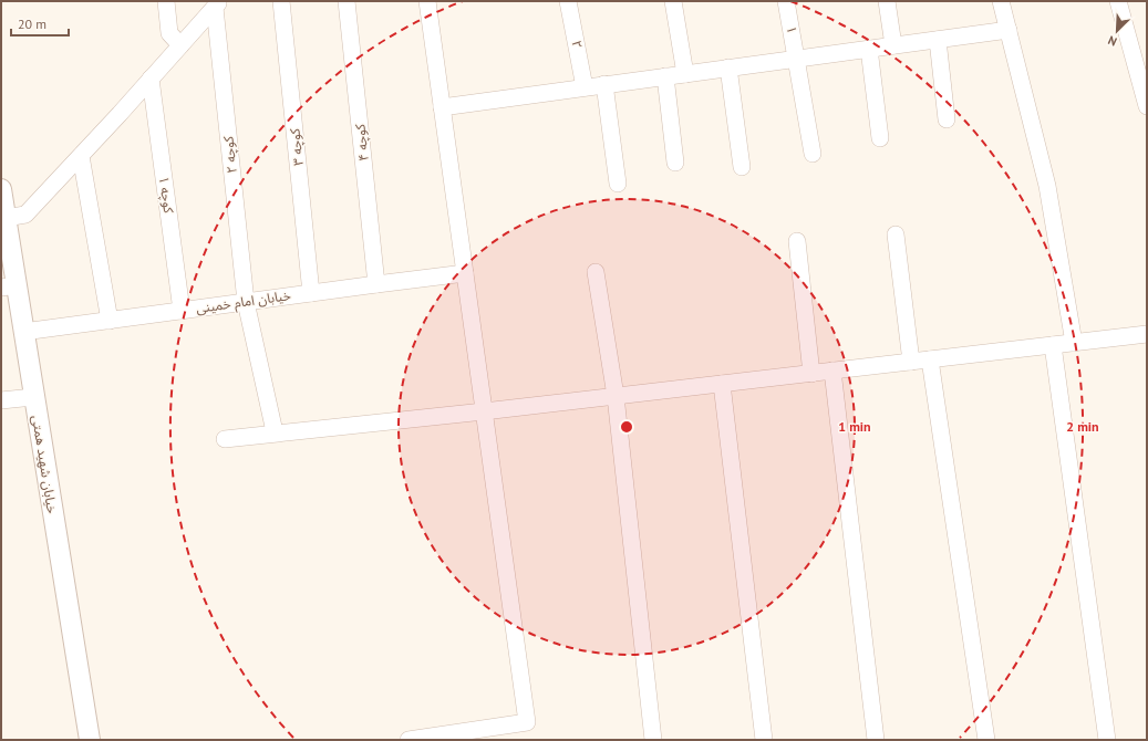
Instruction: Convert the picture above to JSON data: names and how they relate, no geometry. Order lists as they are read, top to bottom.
{
  "streets": {
    "street": [
      "۱",
      "۲",
      "کوچه ۴",
      "کوچه ۳",
      "کوچه ۲",
      "کوچه ۱",
      "خیابان امام خمینی",
      "خیابان شهید همتی"
    ]
  },
  "crossings": [
    ["کوچه ۴", "خیابان امام خمینی"],
    ["کوچه ۳", "خیابان امام خمینی"],
    ["کوچه ۲", "خیابان امام خمینی"],
    ["کوچه ۱", "خیابان امام خمینی"],
    ["خیابان امام خمینی", "خیابان شهید همتی"]
  ],
  "scale_bar": "20 m",
  "north": "bottom left",
  "rings": ["1 min", "2 min"]
}
